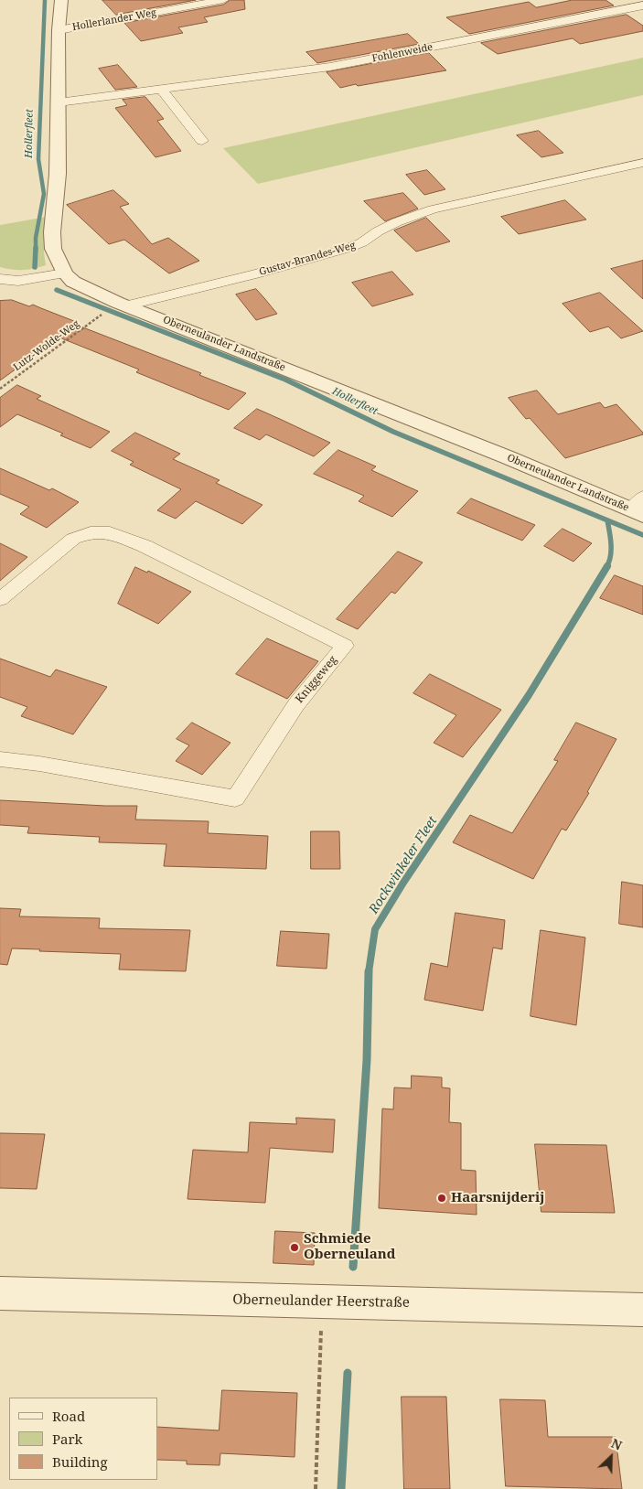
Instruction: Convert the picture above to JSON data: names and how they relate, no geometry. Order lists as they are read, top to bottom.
{
  "streets": {
    "street": [
      "Hollerlander Weg",
      "Fohlenweide",
      "Gustav-Brandes-Weg",
      "Oberneulander Landstraße",
      "Kniggeweg",
      "Oberneulander Heerstraße"
    ],
    "path": ["Lutz-Wolde-Weg"]
  },
  "crossings": [
    ["Hollerlander Weg", "Oberneulander Landstraße"],
    ["Fohlenweide", "Oberneulander Landstraße"],
    ["Gustav-Brandes-Weg", "Oberneulander Landstraße"]
  ],
  "water": ["Hollerfleet", "Rockwinkeler Fleet"],
  "places": ["Haarsnijderij", "Schmiede Oberneuland"],
  "legend": ["Road", "Park", "Building"],
  "north": "top right"
}
